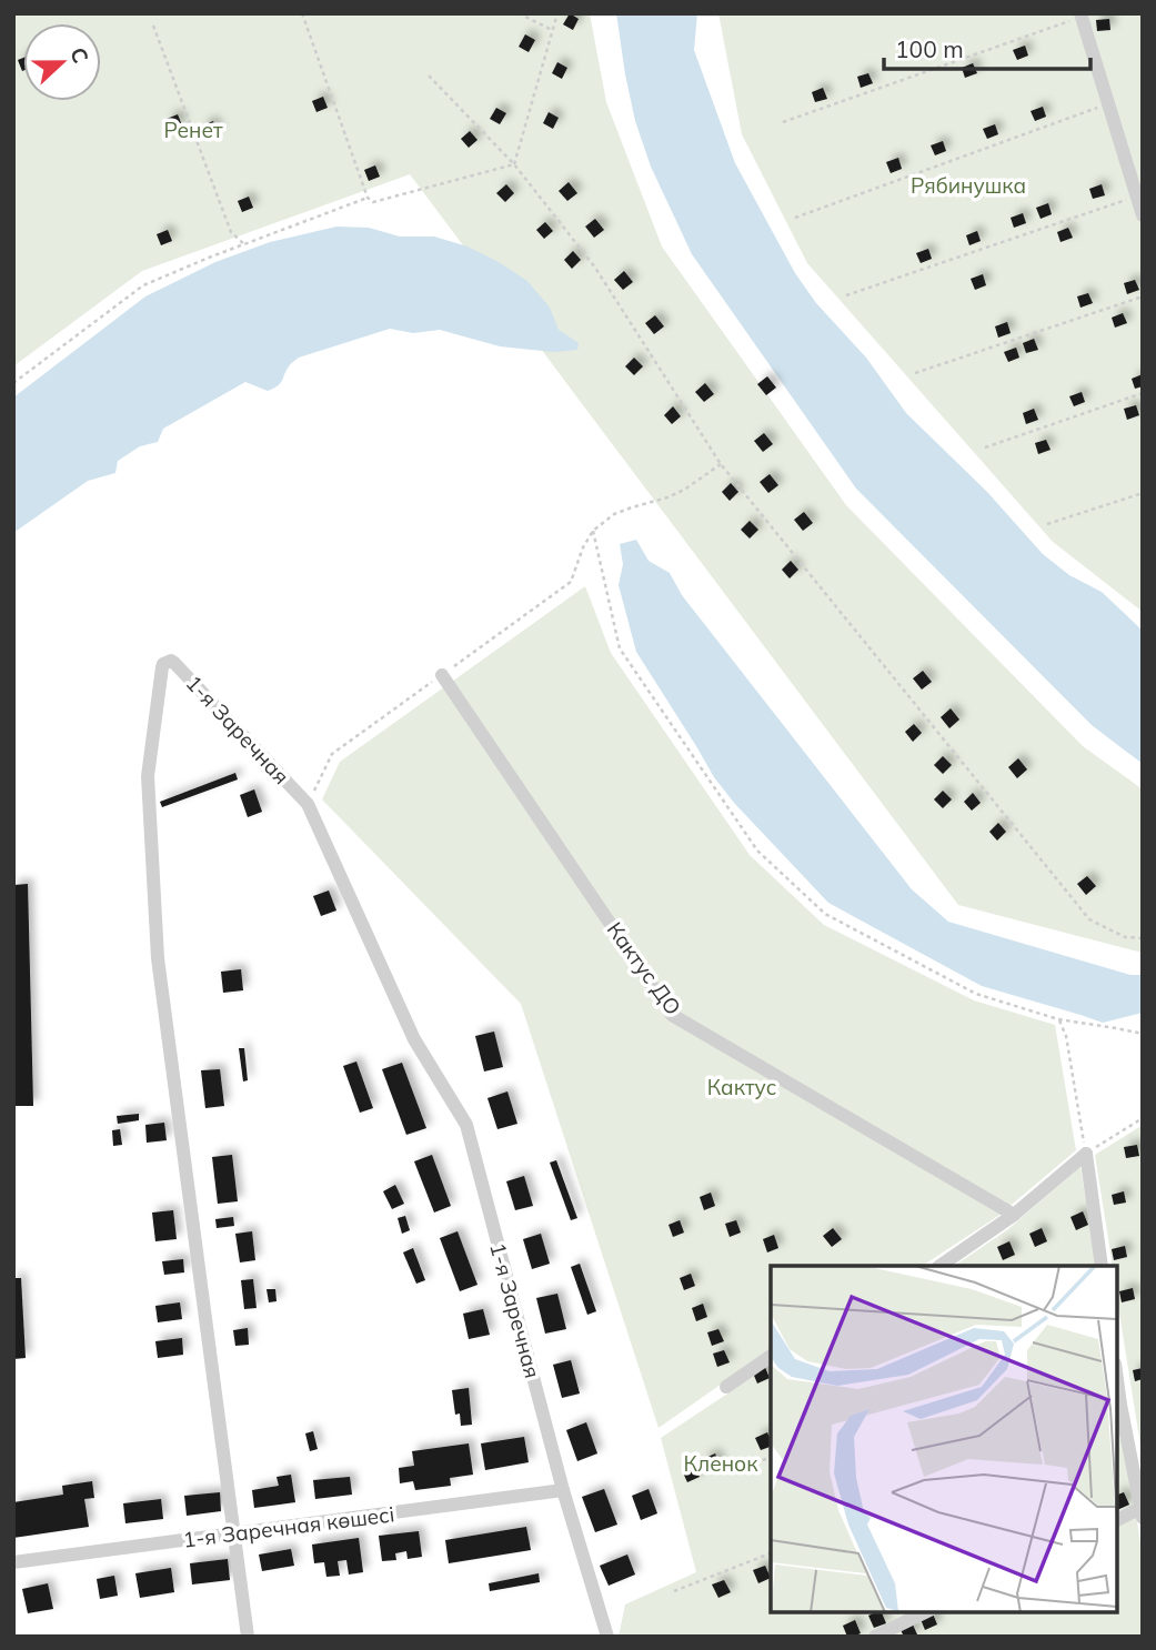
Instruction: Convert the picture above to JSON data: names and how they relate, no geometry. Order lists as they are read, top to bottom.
{
  "streets": {
    "street": ["1-я Заречная", "Кактус ДО", "1-я Заречная көшесі"]
  },
  "crossings": [
    ["1-я Заречная", "1-я Заречная көшесі"]
  ],
  "parks": [
    "Ренет",
    "Рябинушка",
    "Кактус",
    "Кленок"
  ],
  "scale_bar": "100 m",
  "north": "right"
}
